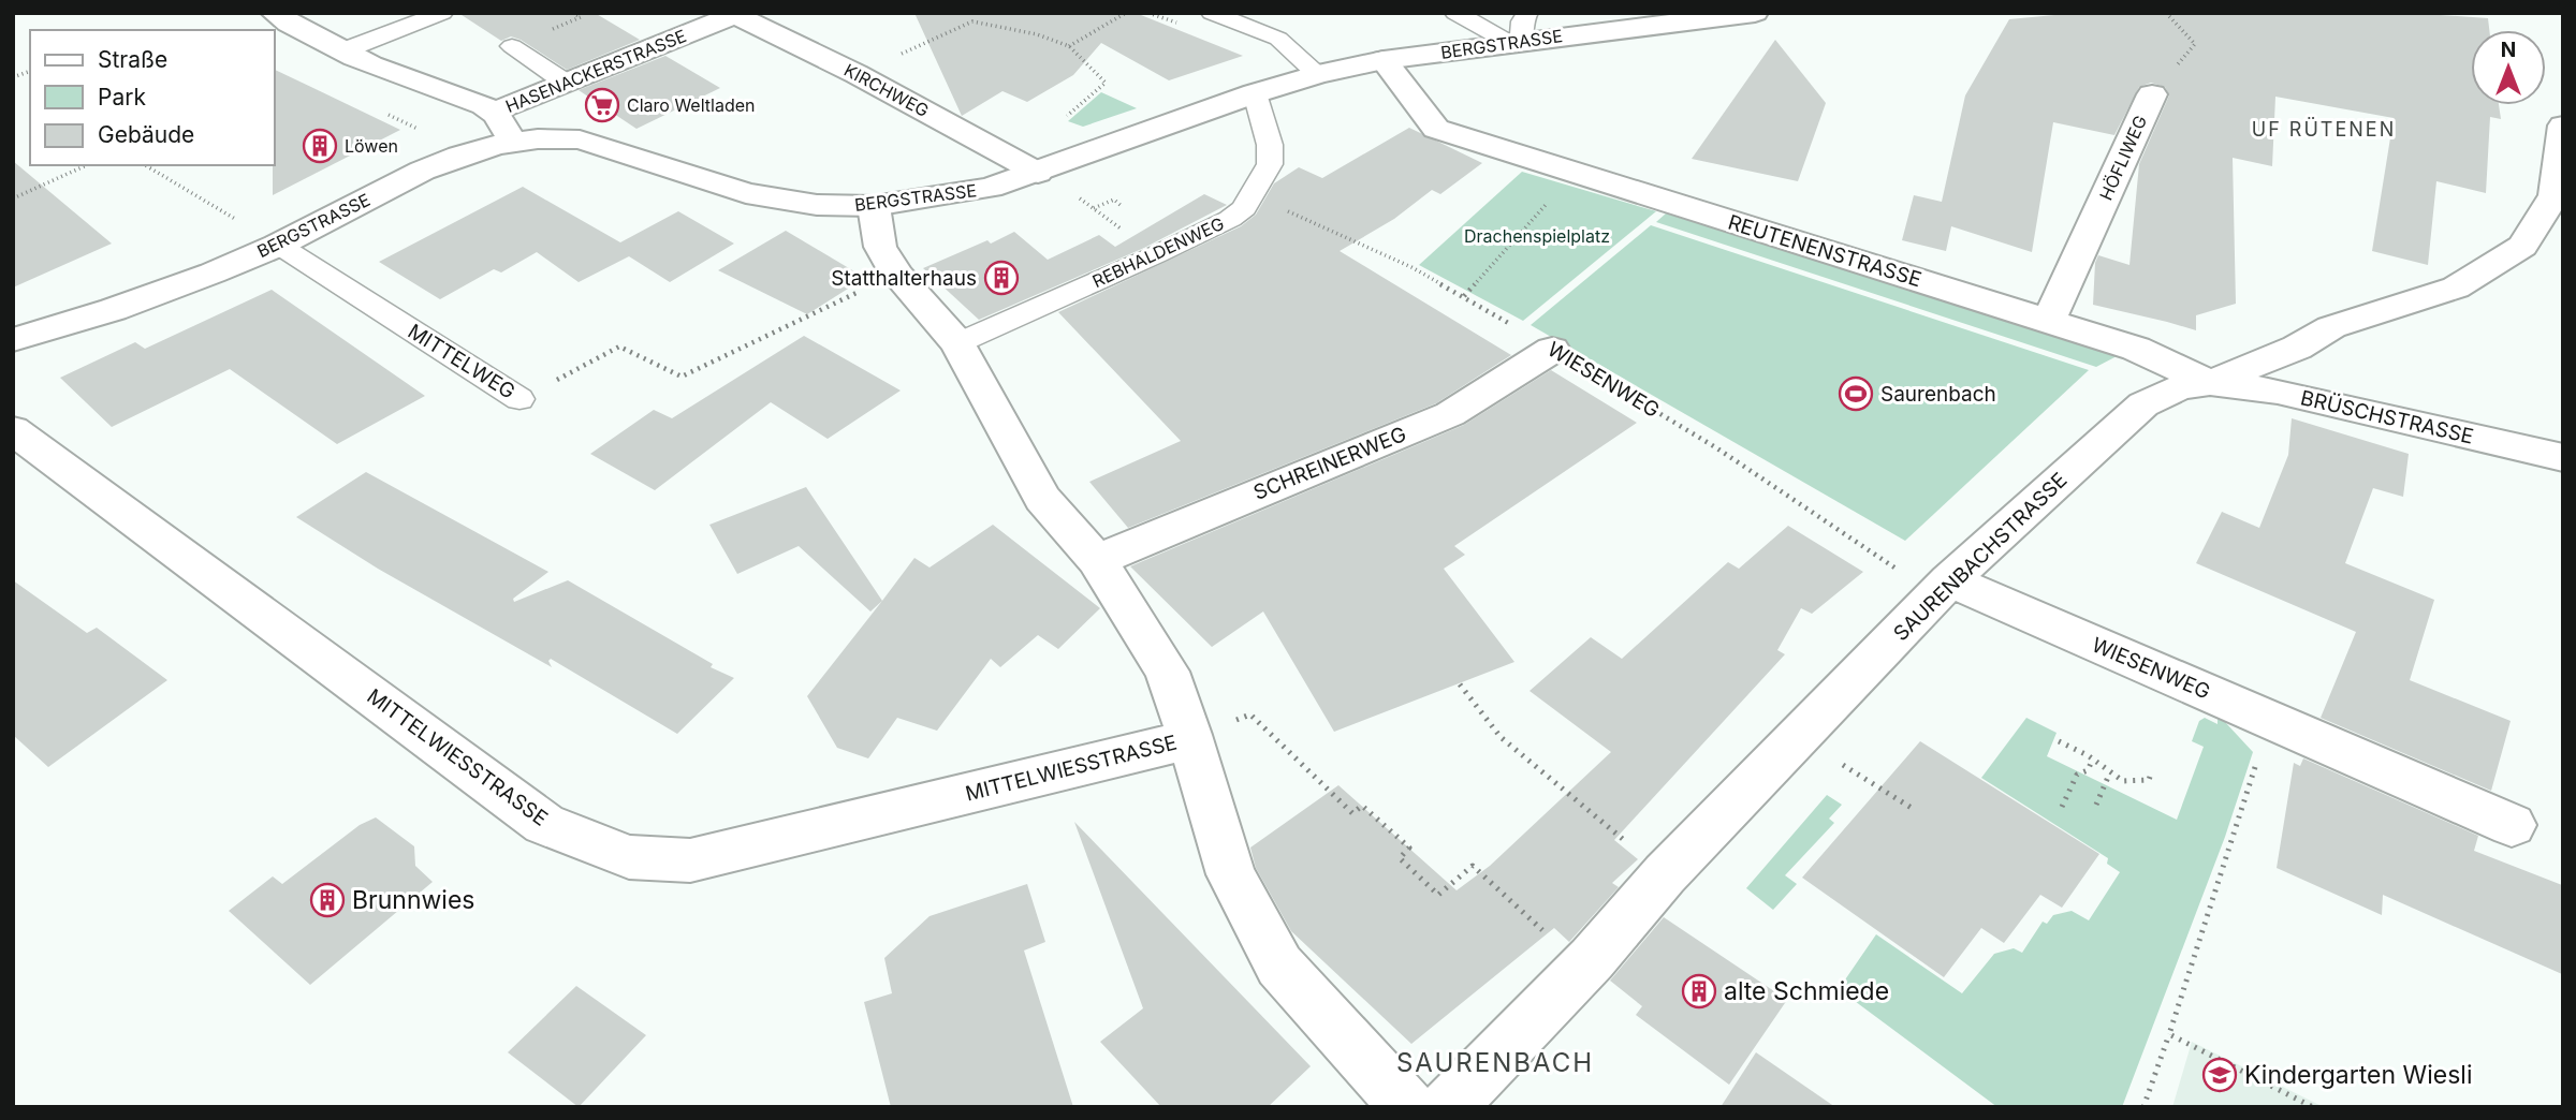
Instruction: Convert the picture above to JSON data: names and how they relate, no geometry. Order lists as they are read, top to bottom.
{
  "streets": {
    "street": [
      "BERGSTRASSE",
      "HASENACKERSTRASSE",
      "KIRCHWEG",
      "HÖFLIWEG",
      "REUTENENSTRASSE",
      "WIESENWEG",
      "BRÜSCHSTRASSE",
      "SCHREINERWEG",
      "SAURENBACHSTRASSE",
      "MITTELWIESSTRASSE"
    ],
    "lane": ["REBHALDENWEG", "MITTELWEG"]
  },
  "crossings": [
    ["BERGSTRASSE", "KIRCHWEG"],
    ["BERGSTRASSE", "REUTENENSTRASSE"],
    ["BERGSTRASSE", "REBHALDENWEG"],
    ["BERGSTRASSE", "MITTELWEG"],
    ["HASENACKERSTRASSE", "KIRCHWEG"],
    ["HÖFLIWEG", "REUTENENSTRASSE"],
    ["REUTENENSTRASSE", "BRÜSCHSTRASSE"],
    ["REUTENENSTRASSE", "SAURENBACHSTRASSE"],
    ["REBHALDENWEG", "WIESENWEG"],
    ["WIESENWEG", "SCHREINERWEG"],
    ["WIESENWEG", "SAURENBACHSTRASSE"],
    ["BRÜSCHSTRASSE", "SAURENBACHSTRASSE"]
  ],
  "districts": ["UF RÜTENEN", "SAURENBACH"],
  "parks": ["Drachenspielplatz"],
  "places": {
    "supermarket": ["Claro Weltladen"],
    "building": [
      "Löwen",
      "Statthalterhaus",
      "Brunnwies",
      "alte Schmiede"
    ],
    "sports": ["Saurenbach"],
    "school or university": ["Kindergarten Wiesli"]
  },
  "legend": ["Straße", "Park", "Gebäude"],
  "north": "top"
}
